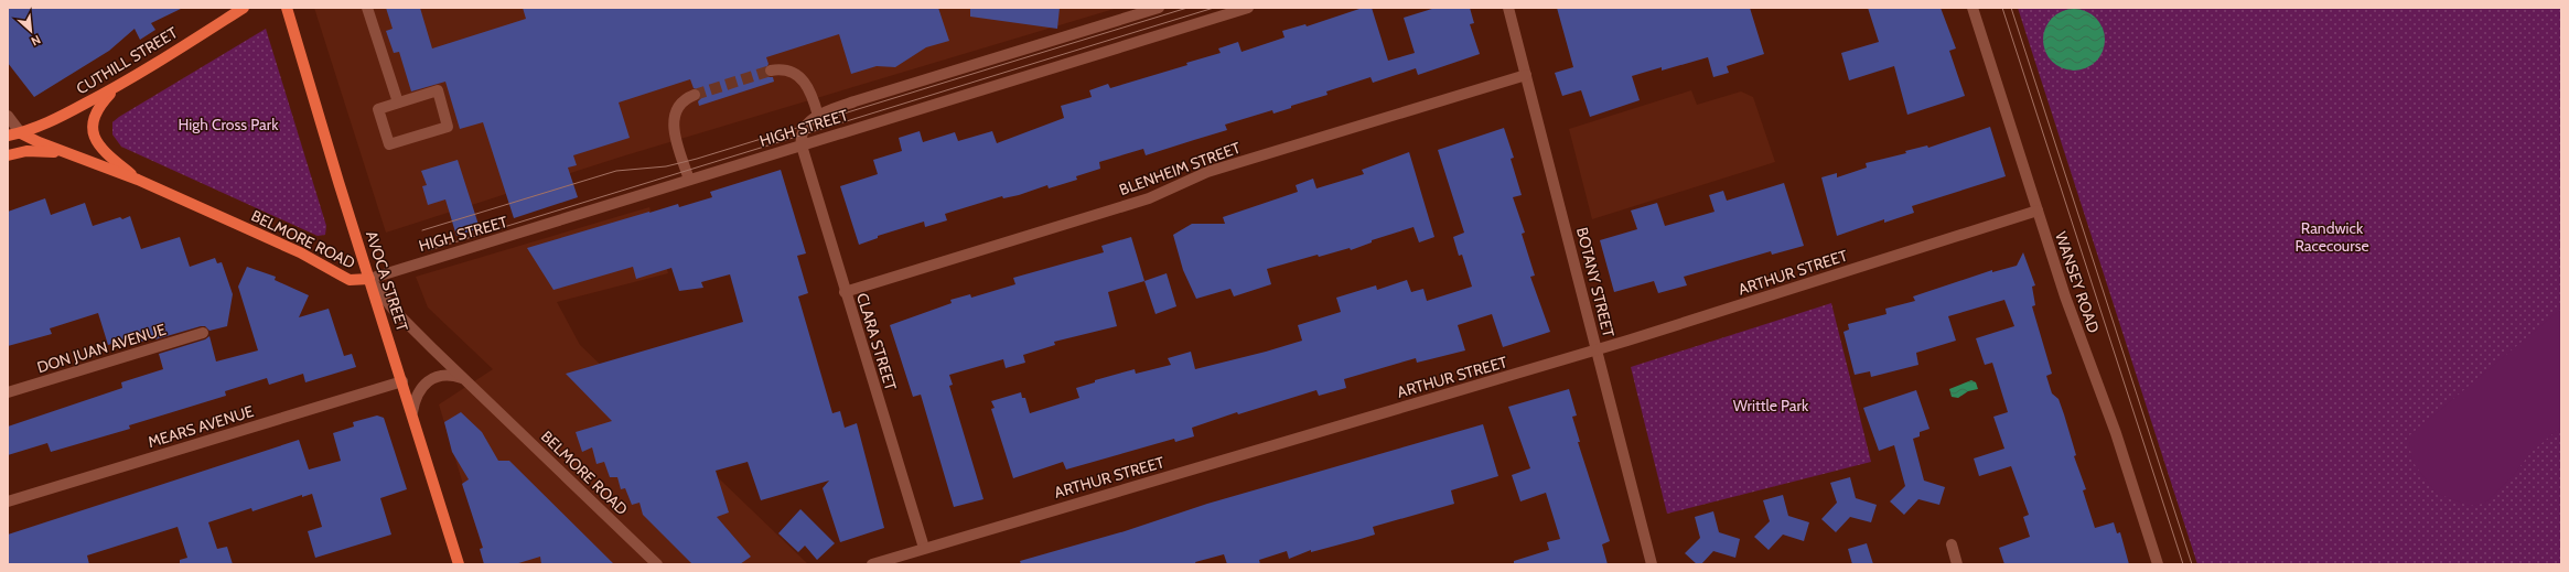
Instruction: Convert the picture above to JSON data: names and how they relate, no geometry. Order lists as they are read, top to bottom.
{
  "streets": {
    "main road": ["CUTHILL STREET", "BELMORE ROAD", "AVOCA STREET"],
    "street": [
      "HIGH STREET",
      "BLENHEIM STREET",
      "ARTHUR STREET",
      "BOTANY STREET",
      "WANSEY ROAD",
      "CLARA STREET",
      "DON JUAN AVENUE",
      "MEARS AVENUE"
    ]
  },
  "crossings": [
    ["CUTHILL STREET", "BELMORE ROAD"],
    ["HIGH STREET", "BELMORE ROAD"],
    ["HIGH STREET", "AVOCA STREET"],
    ["HIGH STREET", "CLARA STREET"],
    ["BLENHEIM STREET", "BOTANY STREET"],
    ["BLENHEIM STREET", "CLARA STREET"],
    ["BELMORE ROAD", "AVOCA STREET"],
    ["ARTHUR STREET", "BOTANY STREET"],
    ["ARTHUR STREET", "WANSEY ROAD"],
    ["ARTHUR STREET", "CLARA STREET"],
    ["AVOCA STREET", "MEARS AVENUE"]
  ],
  "parks": ["High Cross Park", "Randwick Racecourse", "Writtle Park"],
  "north": "bottom right"
}
